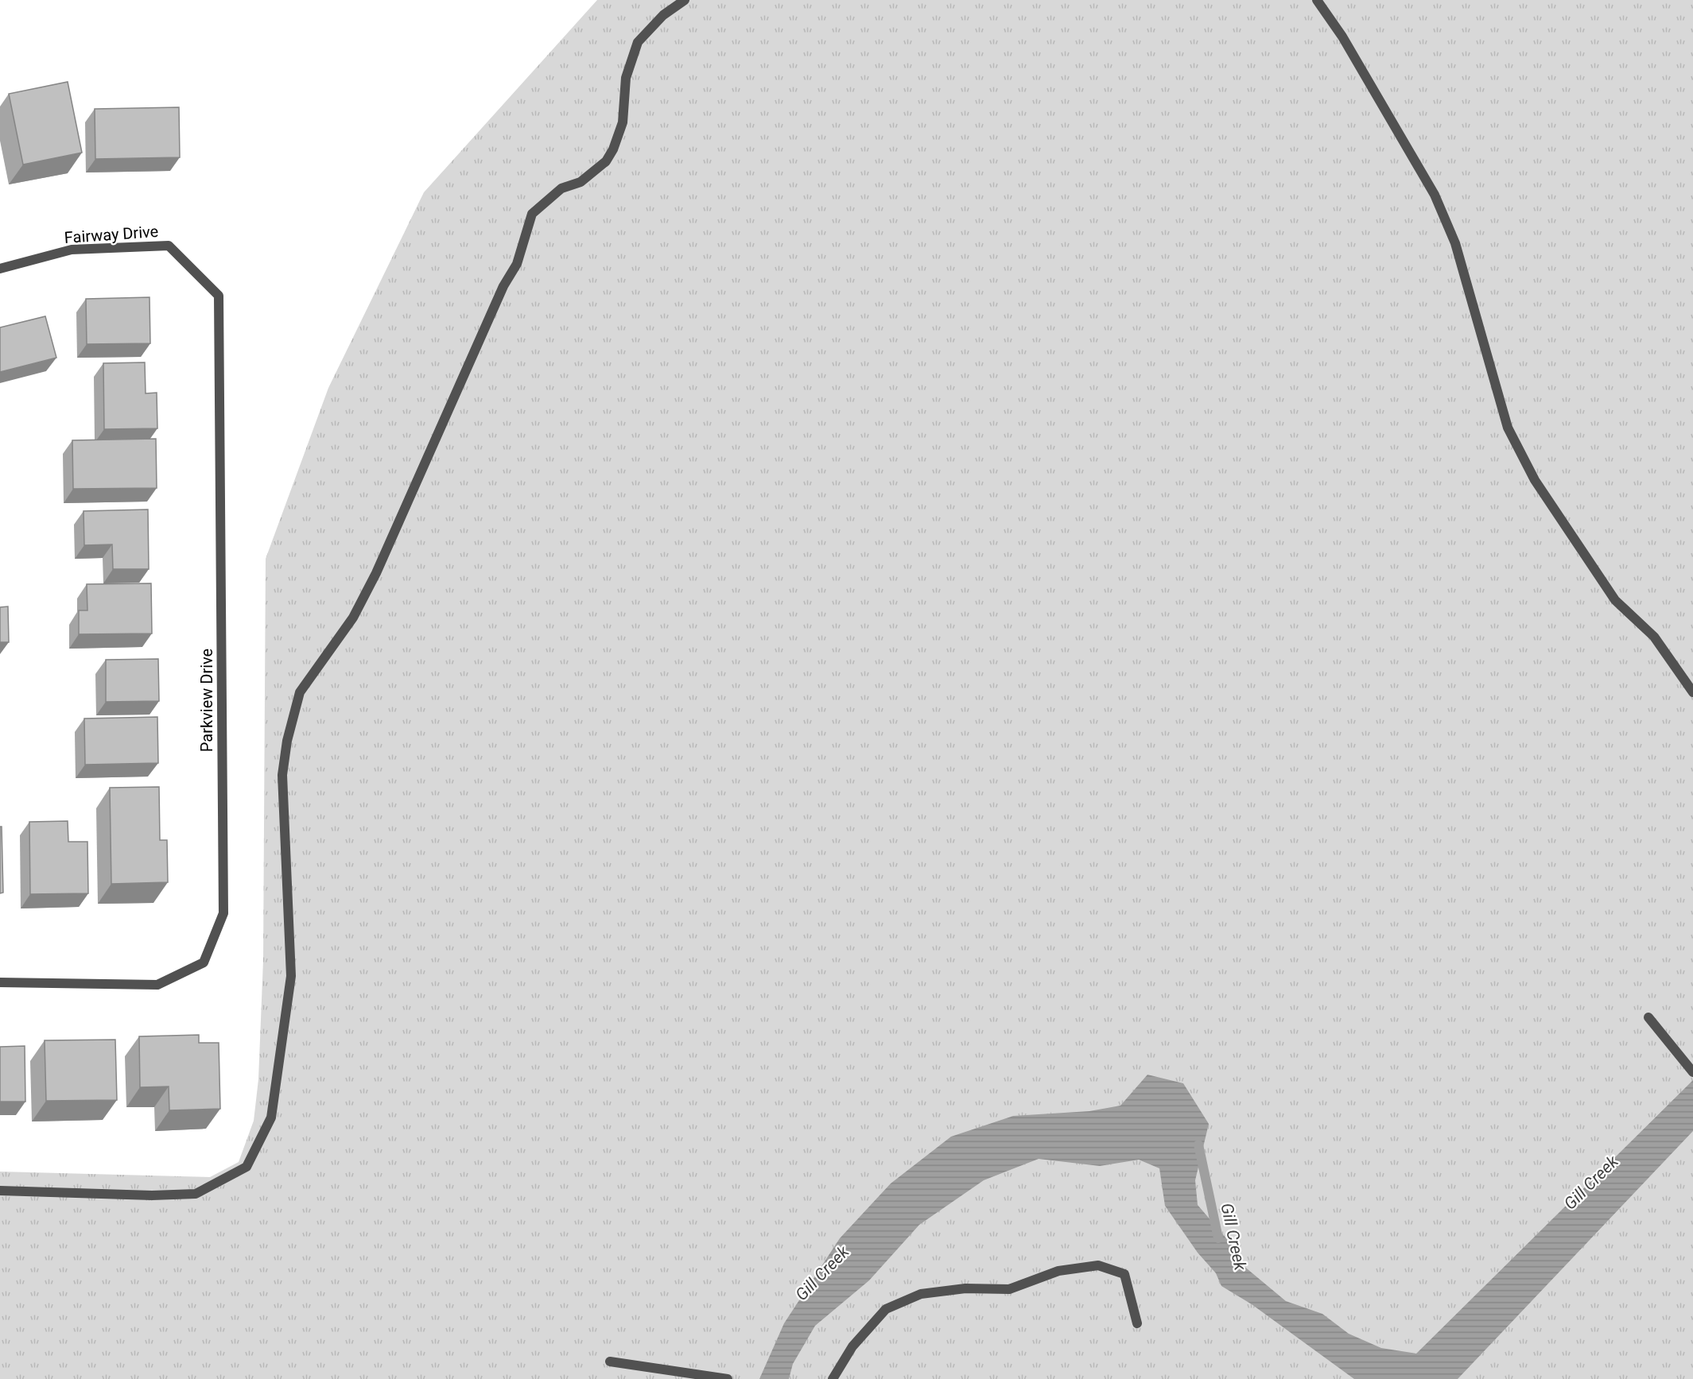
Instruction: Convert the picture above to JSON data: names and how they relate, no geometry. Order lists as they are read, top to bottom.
{
  "streets": {
    "street": ["Fairway Drive", "Parkview Drive"]
  },
  "crossings": [
    ["Fairway Drive", "Parkview Drive"]
  ],
  "water": ["Gill Creek"]
}
